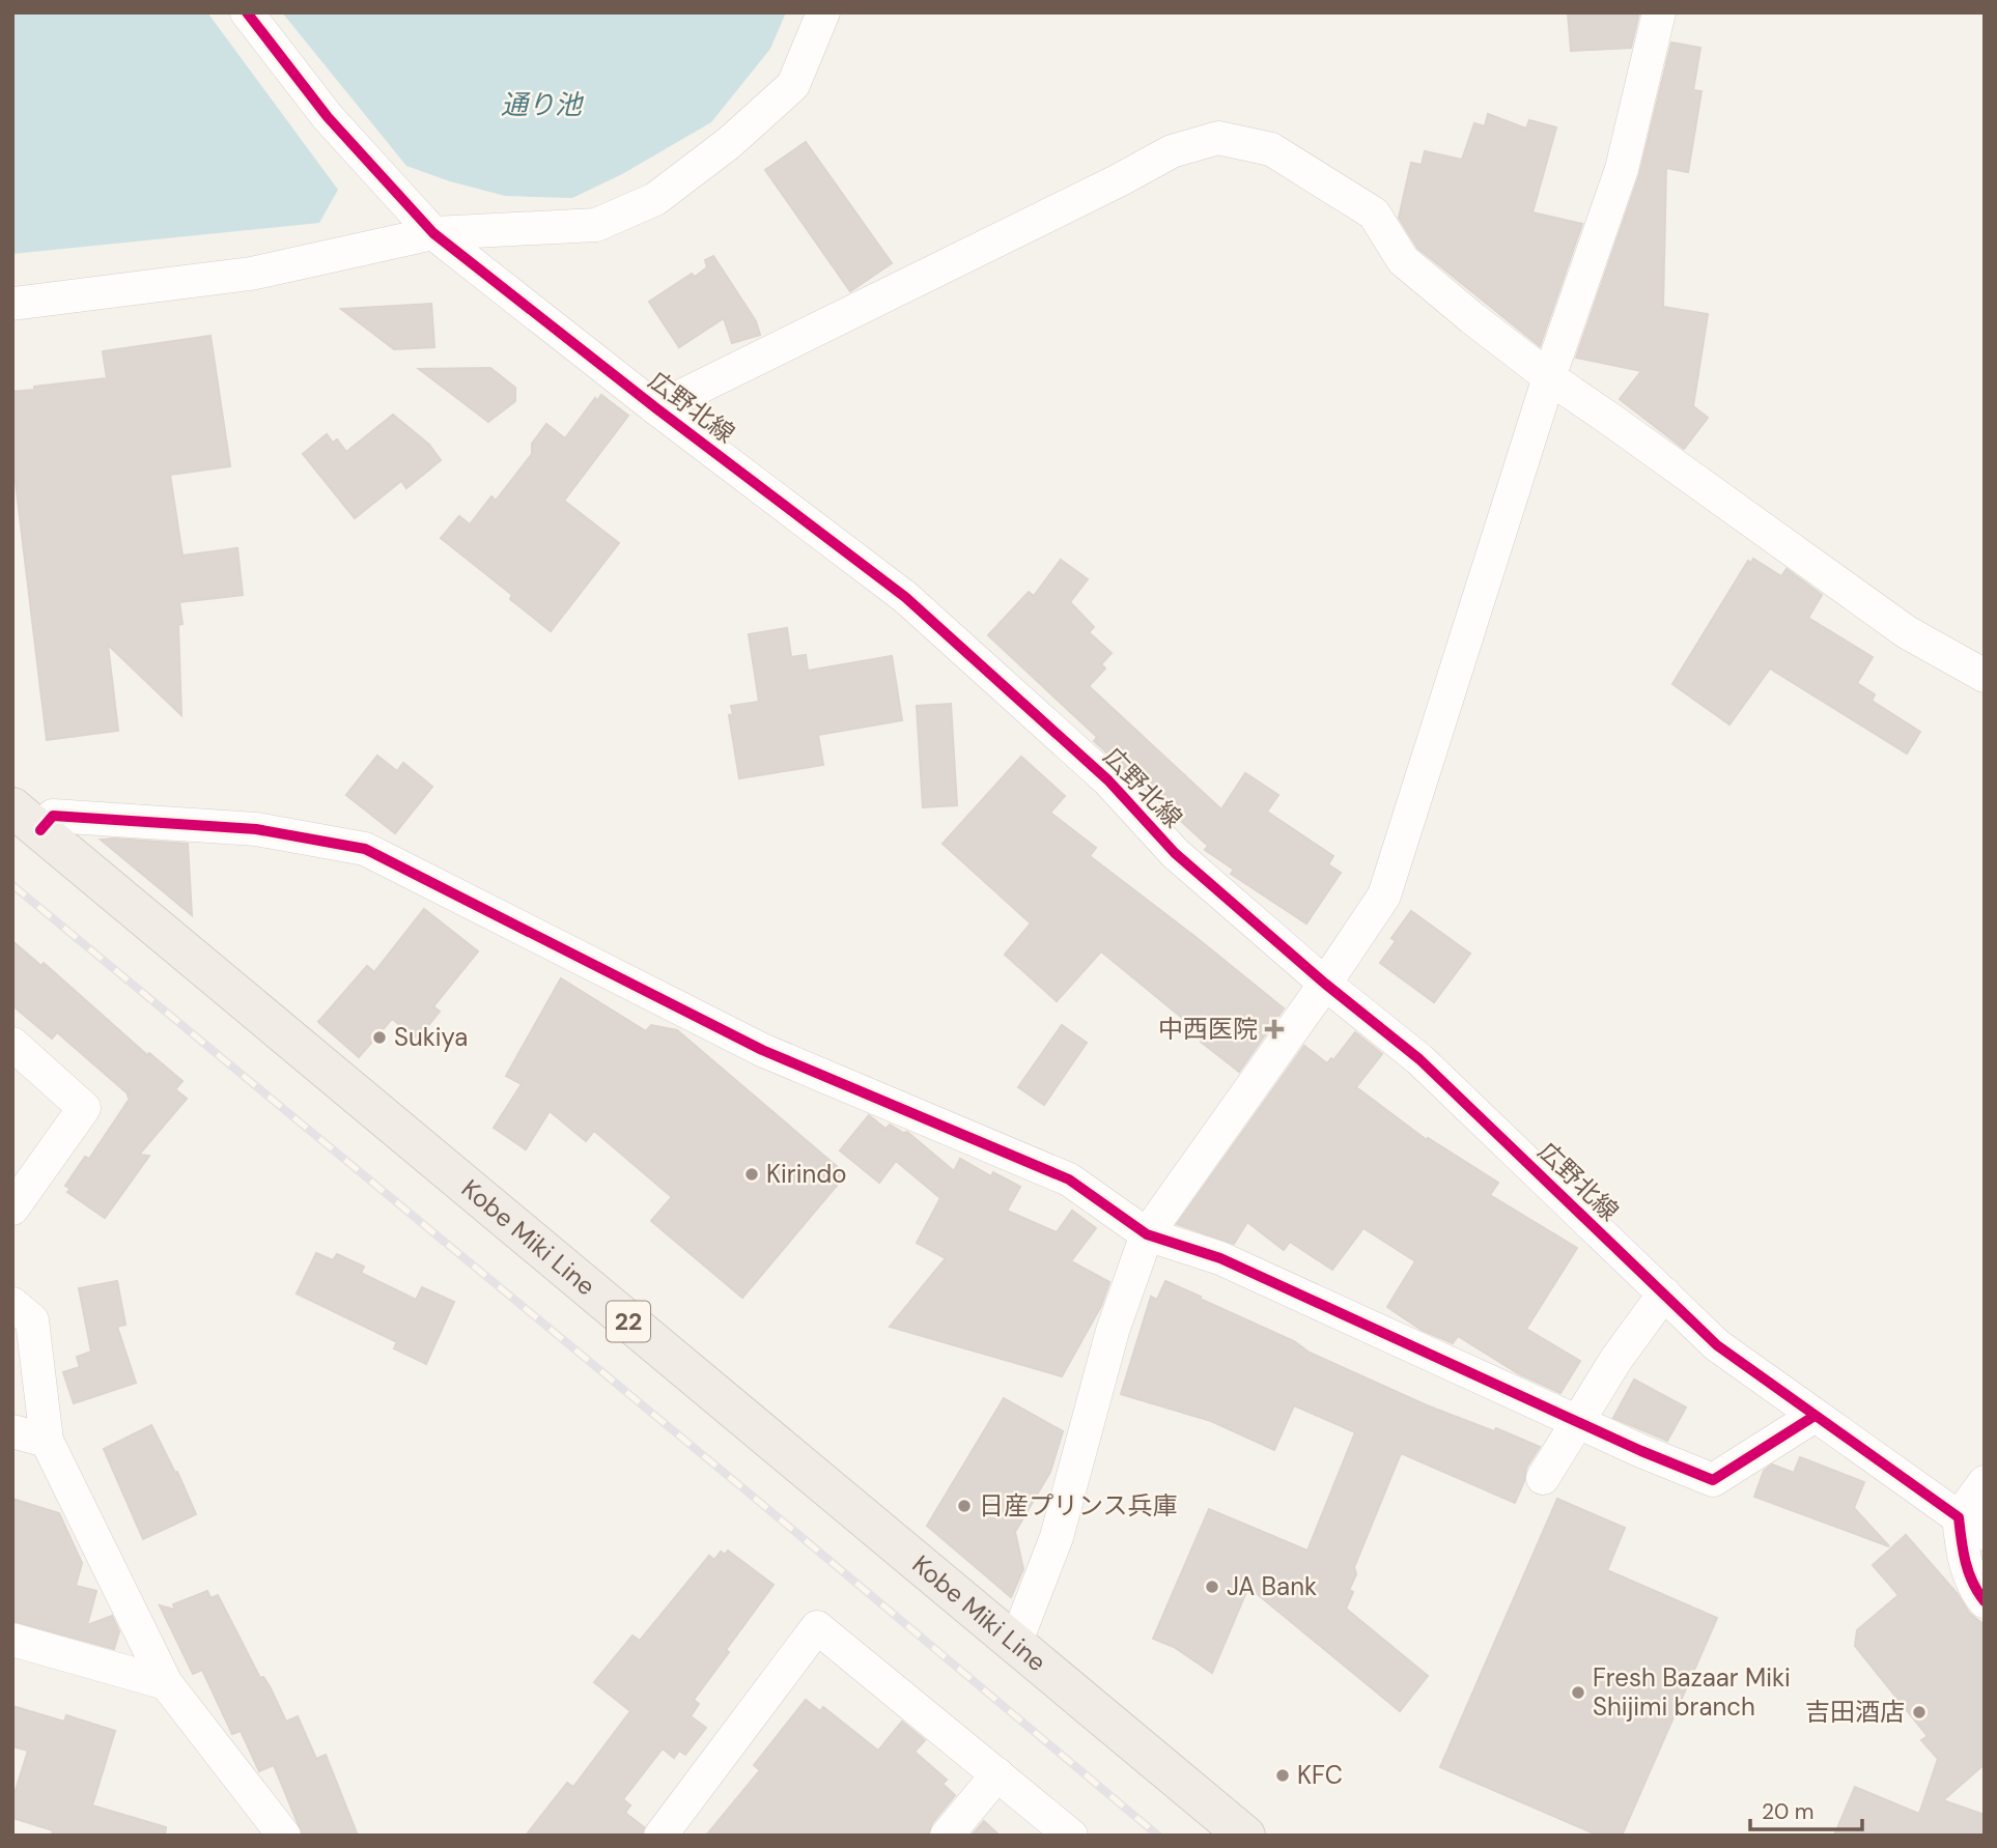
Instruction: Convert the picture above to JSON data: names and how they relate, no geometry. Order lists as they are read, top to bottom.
{
  "streets": {
    "main road": ["Kobe Miki Line", "22"],
    "street": ["広野北線"]
  },
  "water": ["通り池"],
  "places": {
    "health": ["中西医院"],
    "other": [
      "Sukiya",
      "Kirindo",
      "日産プリンス兵庫",
      "JA Bank",
      "Fresh Bazaar Miki Shijimi branch",
      "吉田酒店",
      "KFC"
    ]
  },
  "scale_bar": "20 m"
}
